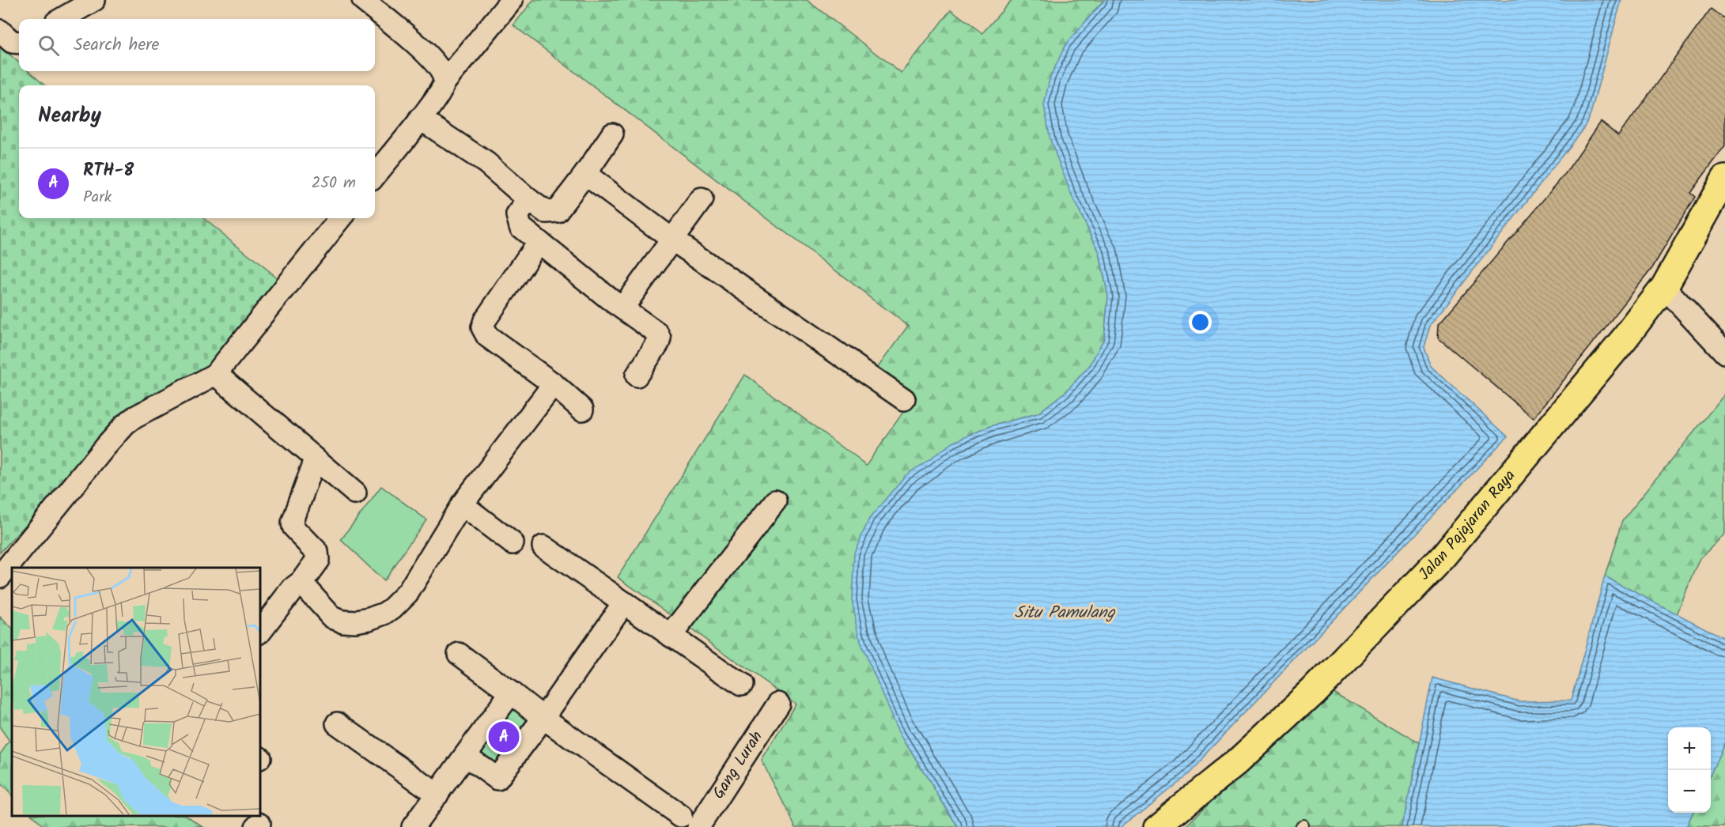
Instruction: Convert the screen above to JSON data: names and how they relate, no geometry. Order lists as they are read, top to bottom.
{
  "streets": {
    "main road": ["Jalan Pajajaran Raya"],
    "street": ["Gang Lurah"]
  },
  "water": ["Situ Pamulang"],
  "page": {
    "search": "Search here",
    "heading": "Nearby",
    "list": [
      {
        "mark": "A",
        "name": "RTH-8",
        "note": "Park",
        "value": "250 m"
      }
    ],
    "pins": "A",
    "map_buttons": ["+", "−"]
  }
}
